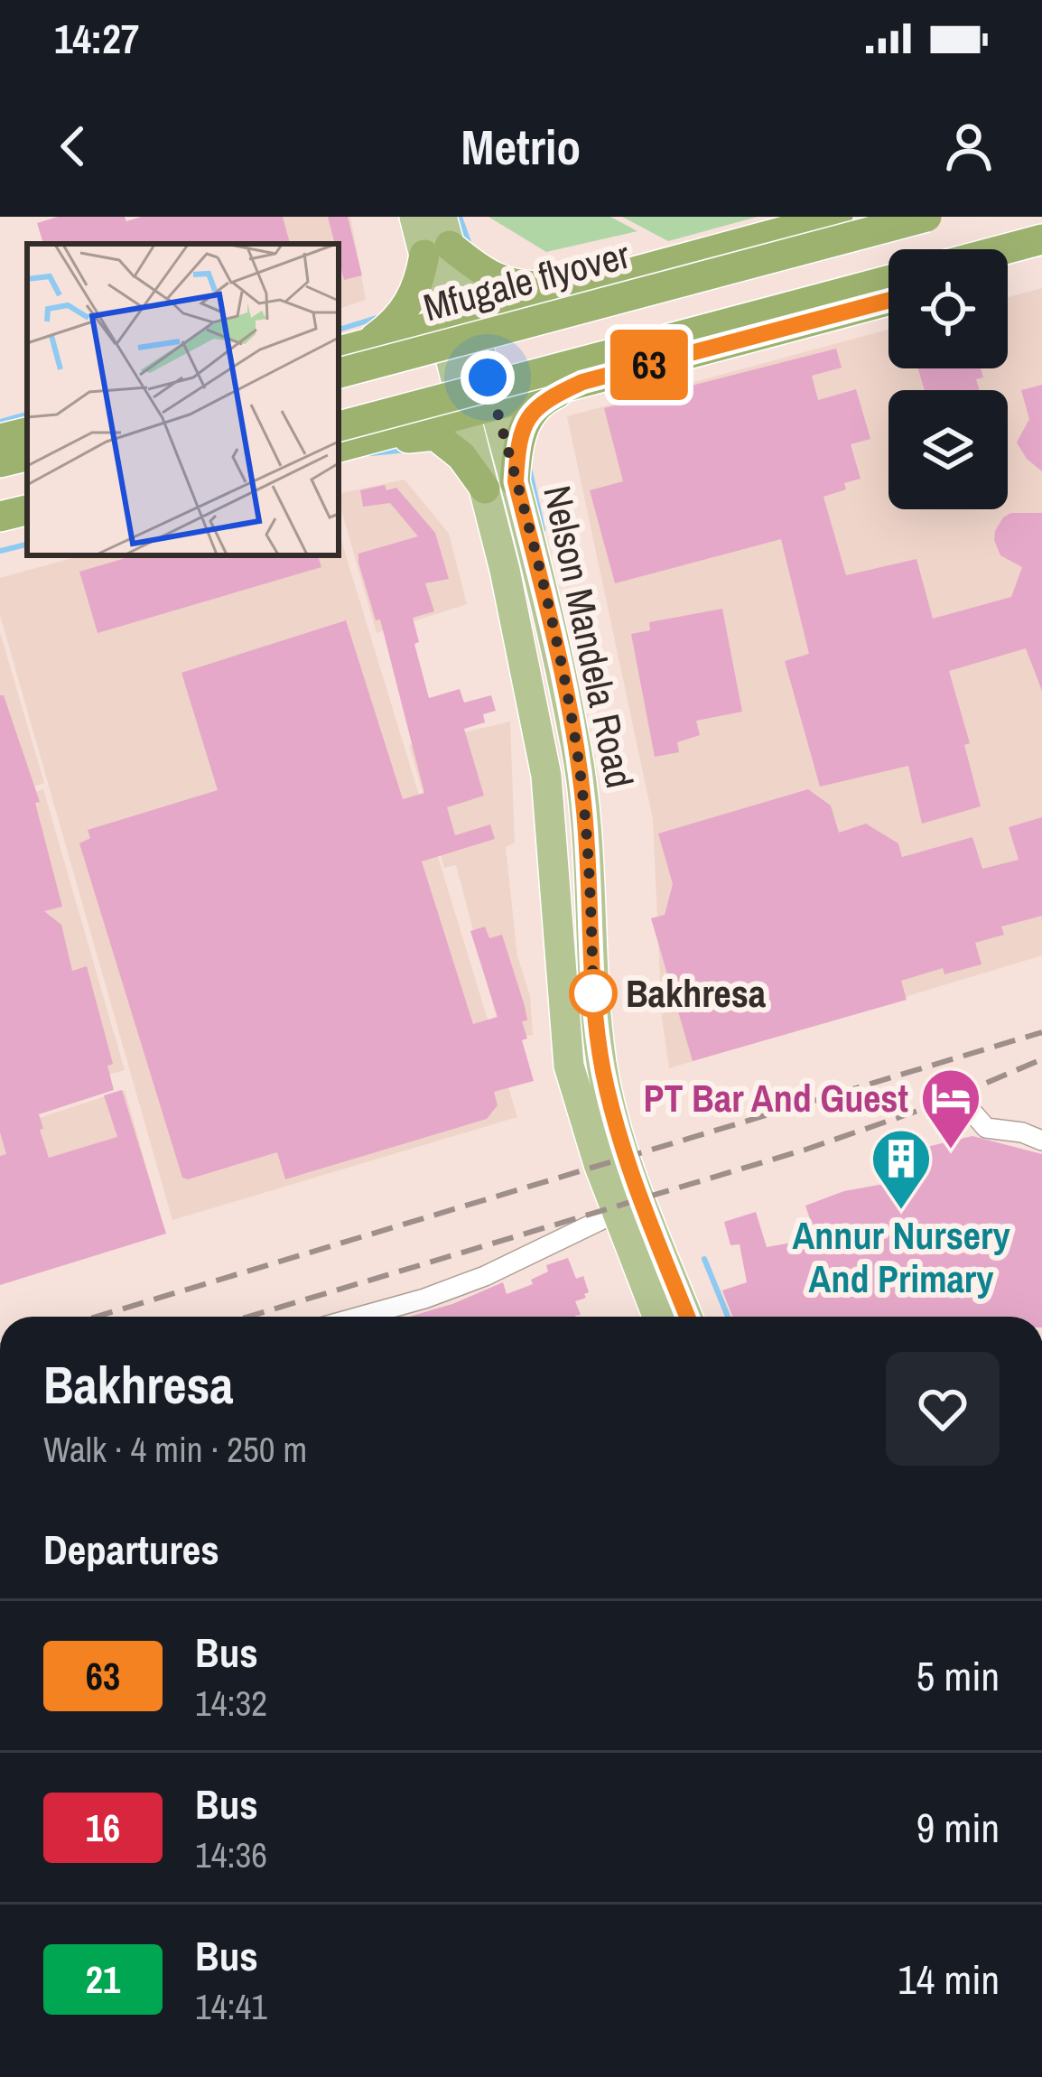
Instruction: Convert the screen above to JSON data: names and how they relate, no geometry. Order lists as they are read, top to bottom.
{
  "streets": {
    "highway": ["Mfugale flyover"],
    "main road": ["Nelson Mandela Road"]
  },
  "places": {
    "other": ["Bakhresa"],
    "hotel": ["PT Bar And Guest"],
    "building": ["Annur Nursery And Primary"]
  },
  "lines": ["bus line 63"],
  "page": {
    "status": "14:27",
    "header": "Metrio",
    "on_map": "63",
    "heading": [
      ["Bakhresa", "Walk · 4 min · 250 m"],
      "Departures"
    ],
    "list": [
      {
        "mark": "63",
        "name": "Bus",
        "note": "14:32",
        "value": "5 min"
      },
      {
        "mark": "16",
        "name": "Bus",
        "note": "14:36",
        "value": "9 min"
      },
      {
        "mark": "21",
        "name": "Bus",
        "note": "14:41",
        "value": "14 min"
      }
    ]
  }
}
